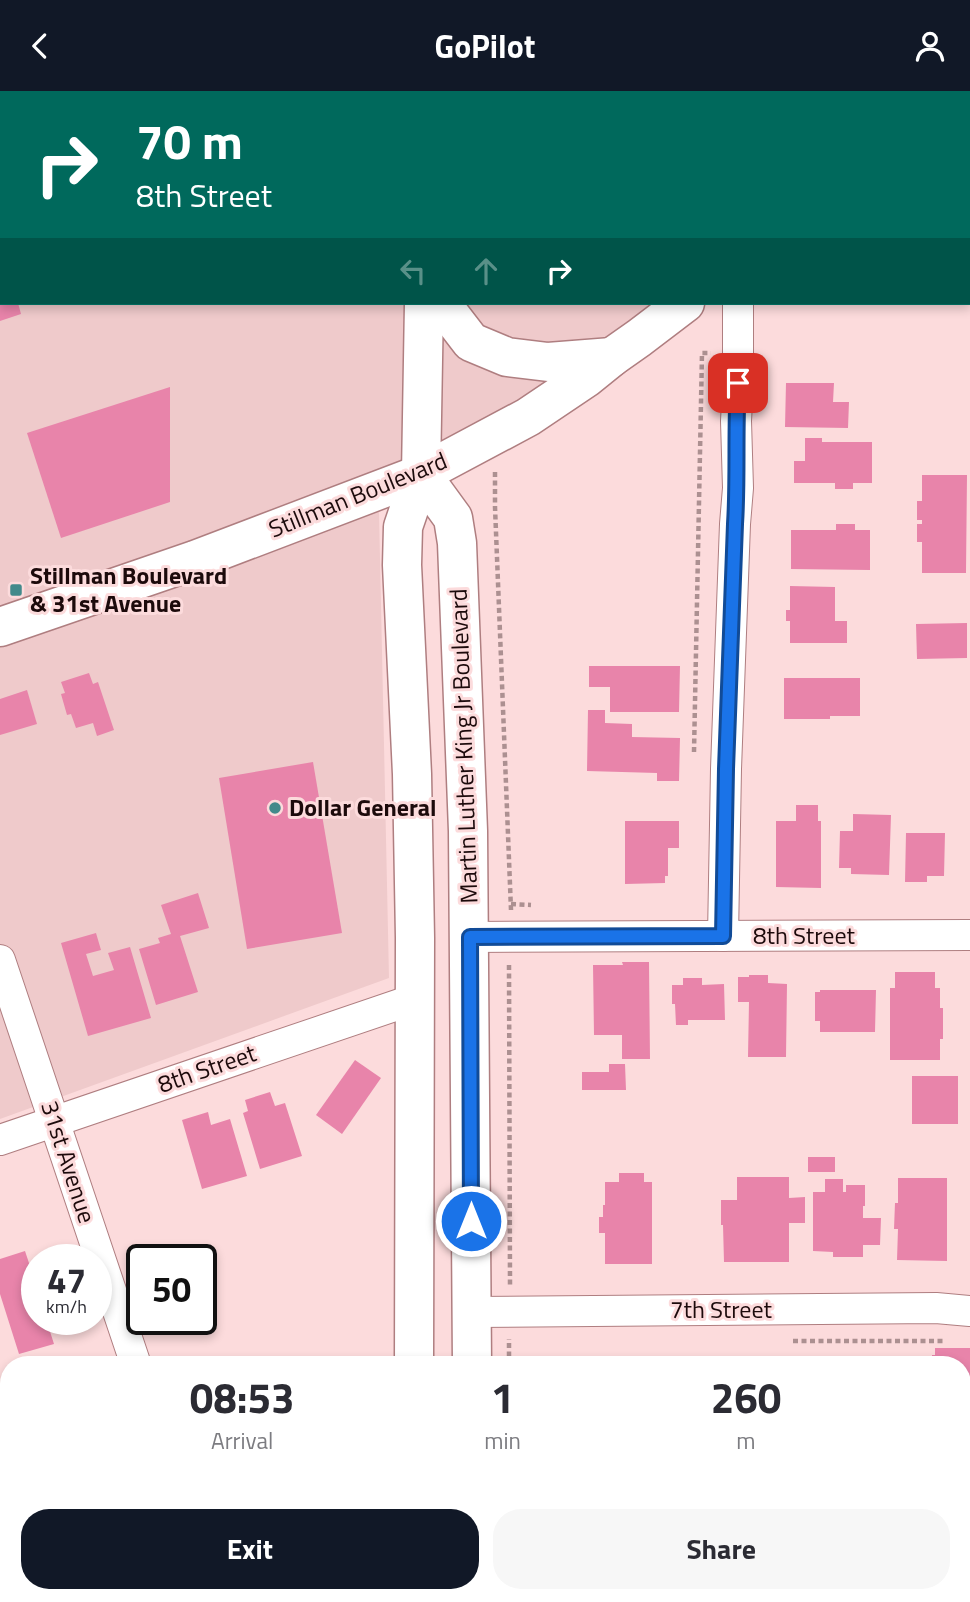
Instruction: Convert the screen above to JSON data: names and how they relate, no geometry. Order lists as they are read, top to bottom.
{
  "streets": {
    "main road": ["Stillman Boulevard", "Martin Luther King Jr Boulevard"],
    "street": ["8th Street", "31st Avenue", "7th Street"]
  },
  "crossings": [
    ["Stillman Boulevard", "Martin Luther King Jr Boulevard"],
    ["Martin Luther King Jr Boulevard", "8th Street"],
    ["Martin Luther King Jr Boulevard", "7th Street"],
    ["8th Street", "31st Avenue"]
  ],
  "places": {
    "transit": ["Stillman Boulevard & 31st Avenue"],
    "other": ["Dollar General"]
  },
  "page": {
    "header": "GoPilot",
    "turn": ["70 m", "8th Street"],
    "speed": "47 km/h",
    "limit": "50",
    "eta": [
      "08:53",
      "Arrival",
      "1",
      "min",
      "260",
      "m"
    ],
    "buttons": ["Exit", "Share"]
  }
}
